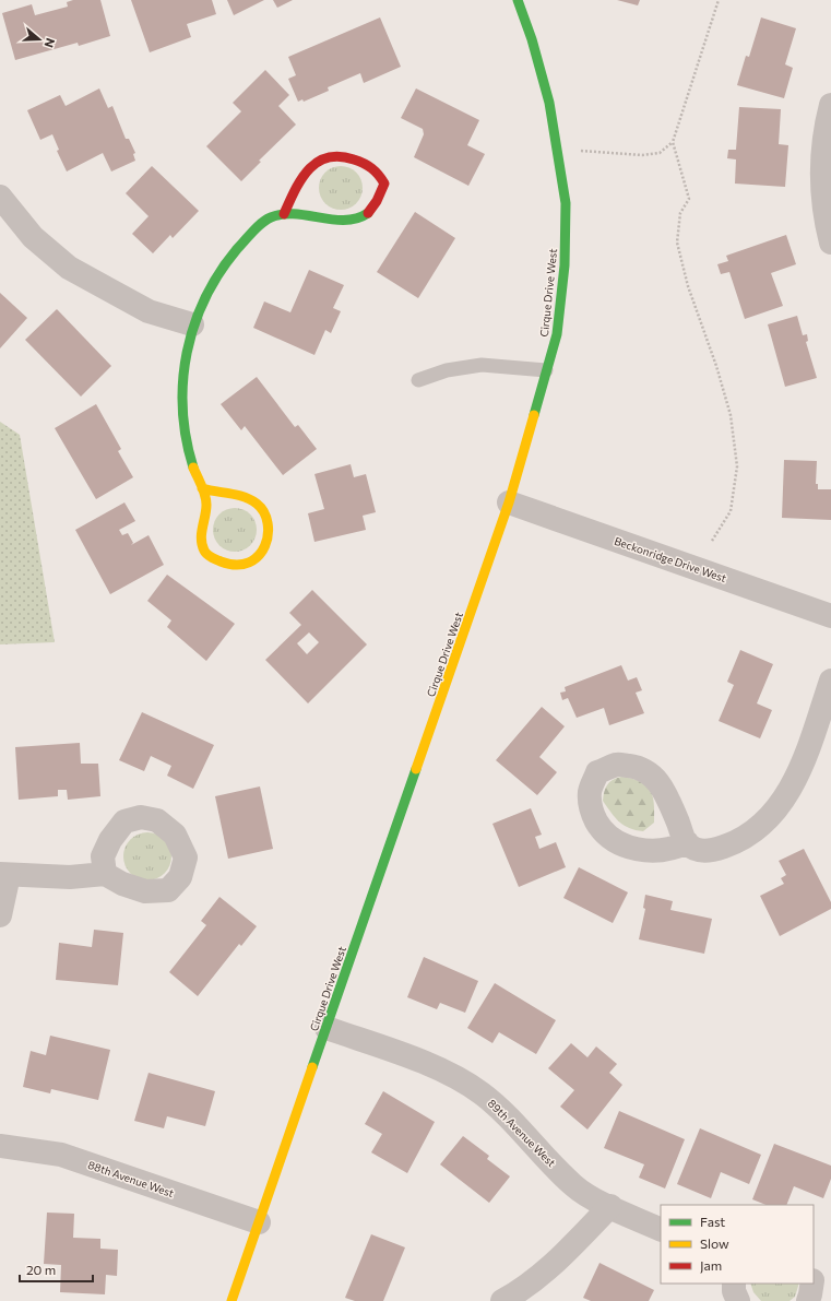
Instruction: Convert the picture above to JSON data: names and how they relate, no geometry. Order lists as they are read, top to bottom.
{
  "streets": {
    "street": [
      "Cirque Drive West",
      "Beckonridge Drive West",
      "89th Avenue West",
      "88th Avenue West"
    ]
  },
  "crossings": [
    ["Cirque Drive West", "Beckonridge Drive West"],
    ["Cirque Drive West", "89th Avenue West"],
    ["Cirque Drive West", "88th Avenue West"]
  ],
  "legend": ["Fast", "Slow", "Jam"],
  "scale_bar": "20 m",
  "north": "right"
}
